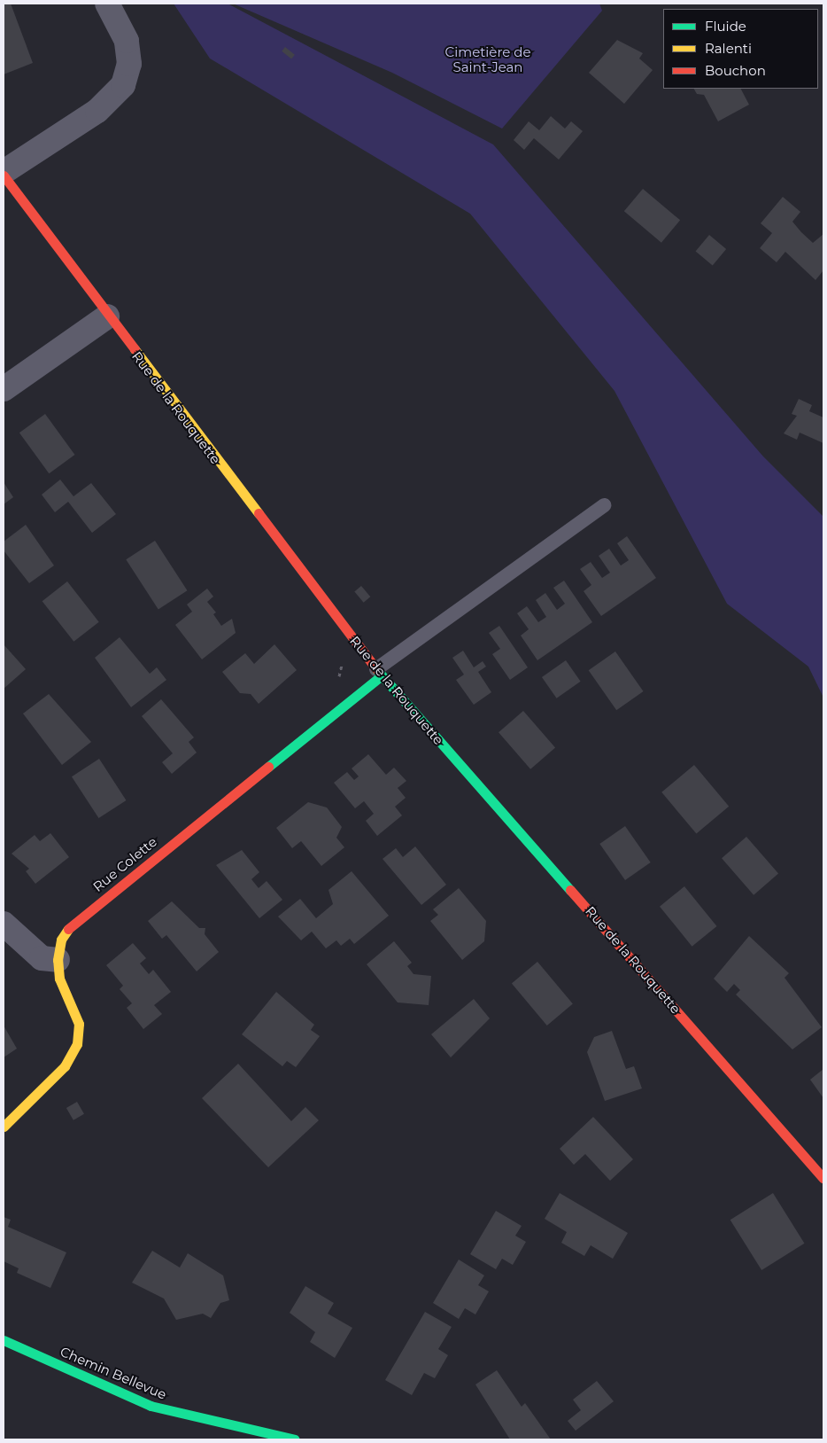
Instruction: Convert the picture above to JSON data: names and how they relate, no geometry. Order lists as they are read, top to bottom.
{
  "streets": {
    "street": ["Rue de la Rouquette", "Rue Colette", "Chemin Bellevue"]
  },
  "crossings": [
    ["Rue de la Rouquette", "Rue Colette"]
  ],
  "parks": ["Cimetière de Saint-Jean"],
  "legend": ["Fluide", "Ralenti", "Bouchon"]
}
